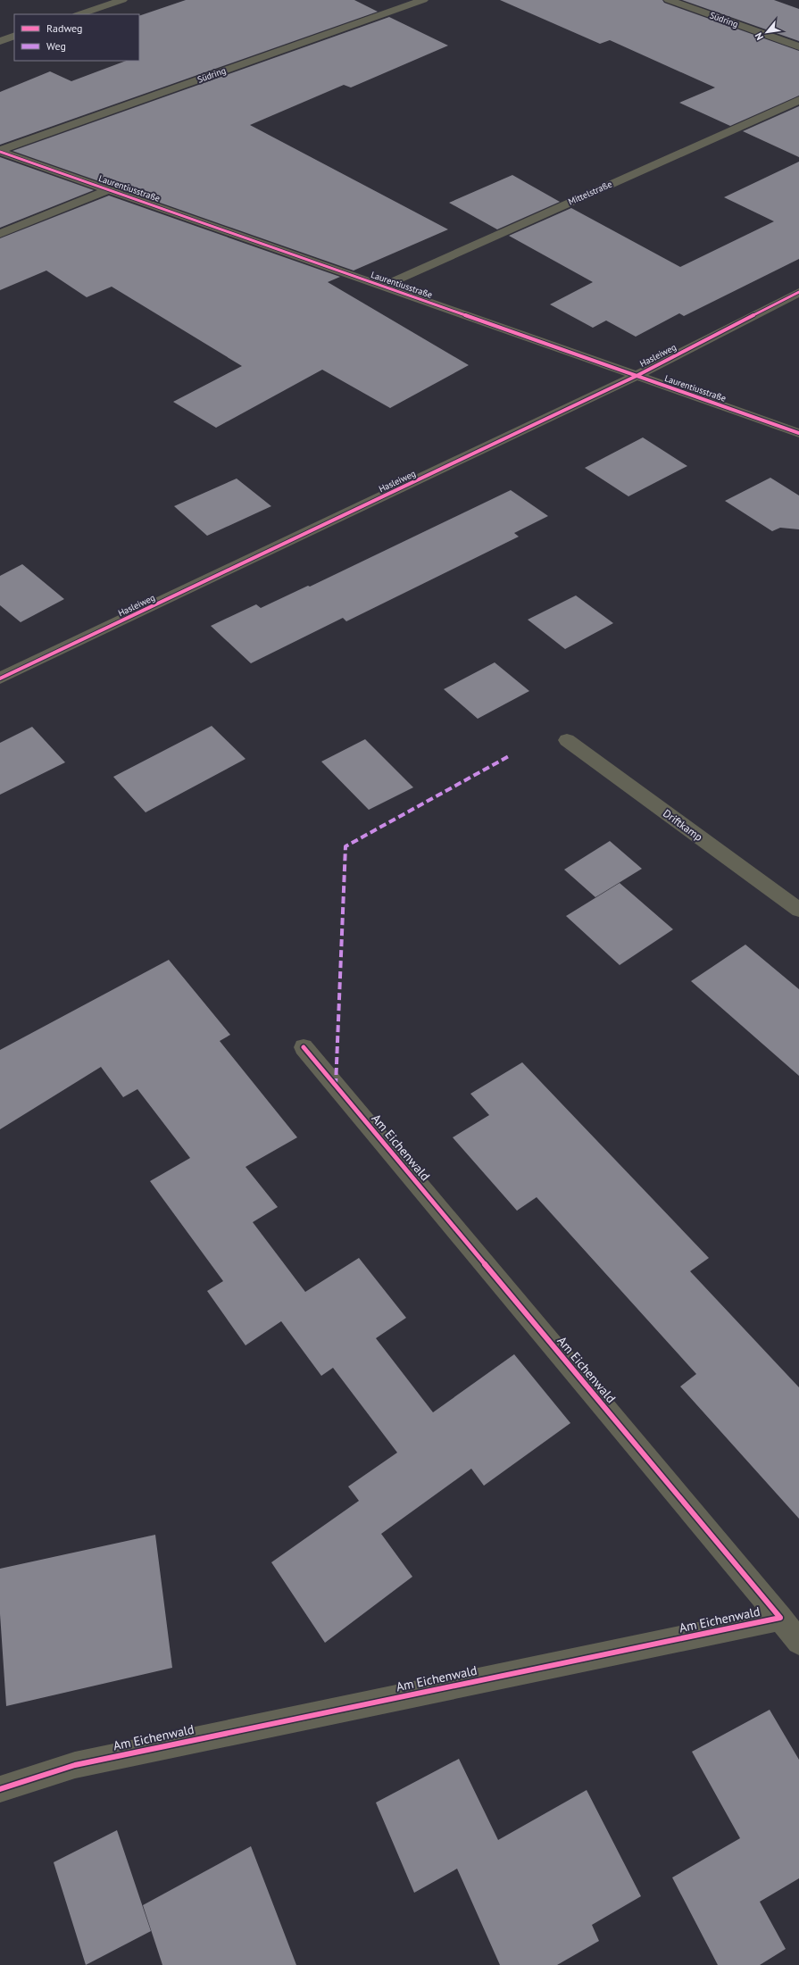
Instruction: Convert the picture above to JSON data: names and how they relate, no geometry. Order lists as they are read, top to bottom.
{
  "streets": {
    "street": [
      "Südring",
      "Laurentiusstraße",
      "Mittelstraße",
      "Hasleiweg",
      "Driftkamp",
      "Am Eichenwald"
    ]
  },
  "crossings": [
    ["Südring", "Laurentiusstraße"],
    ["Laurentiusstraße", "Mittelstraße"],
    ["Laurentiusstraße", "Hasleiweg"]
  ],
  "legend": ["Radweg", "Weg"],
  "north": "bottom left"
}
